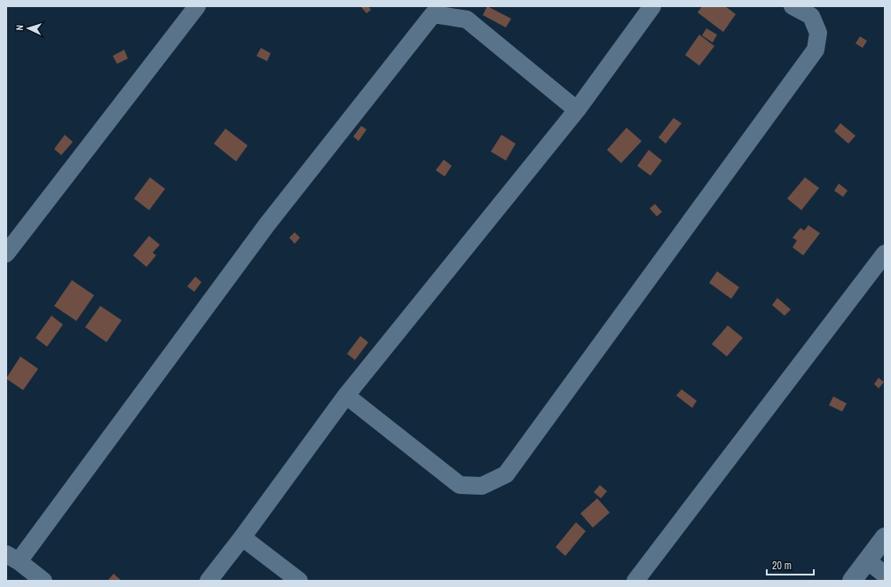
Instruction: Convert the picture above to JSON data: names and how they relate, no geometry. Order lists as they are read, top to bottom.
{
  "scale_bar": "20 m",
  "north": "left"
}
